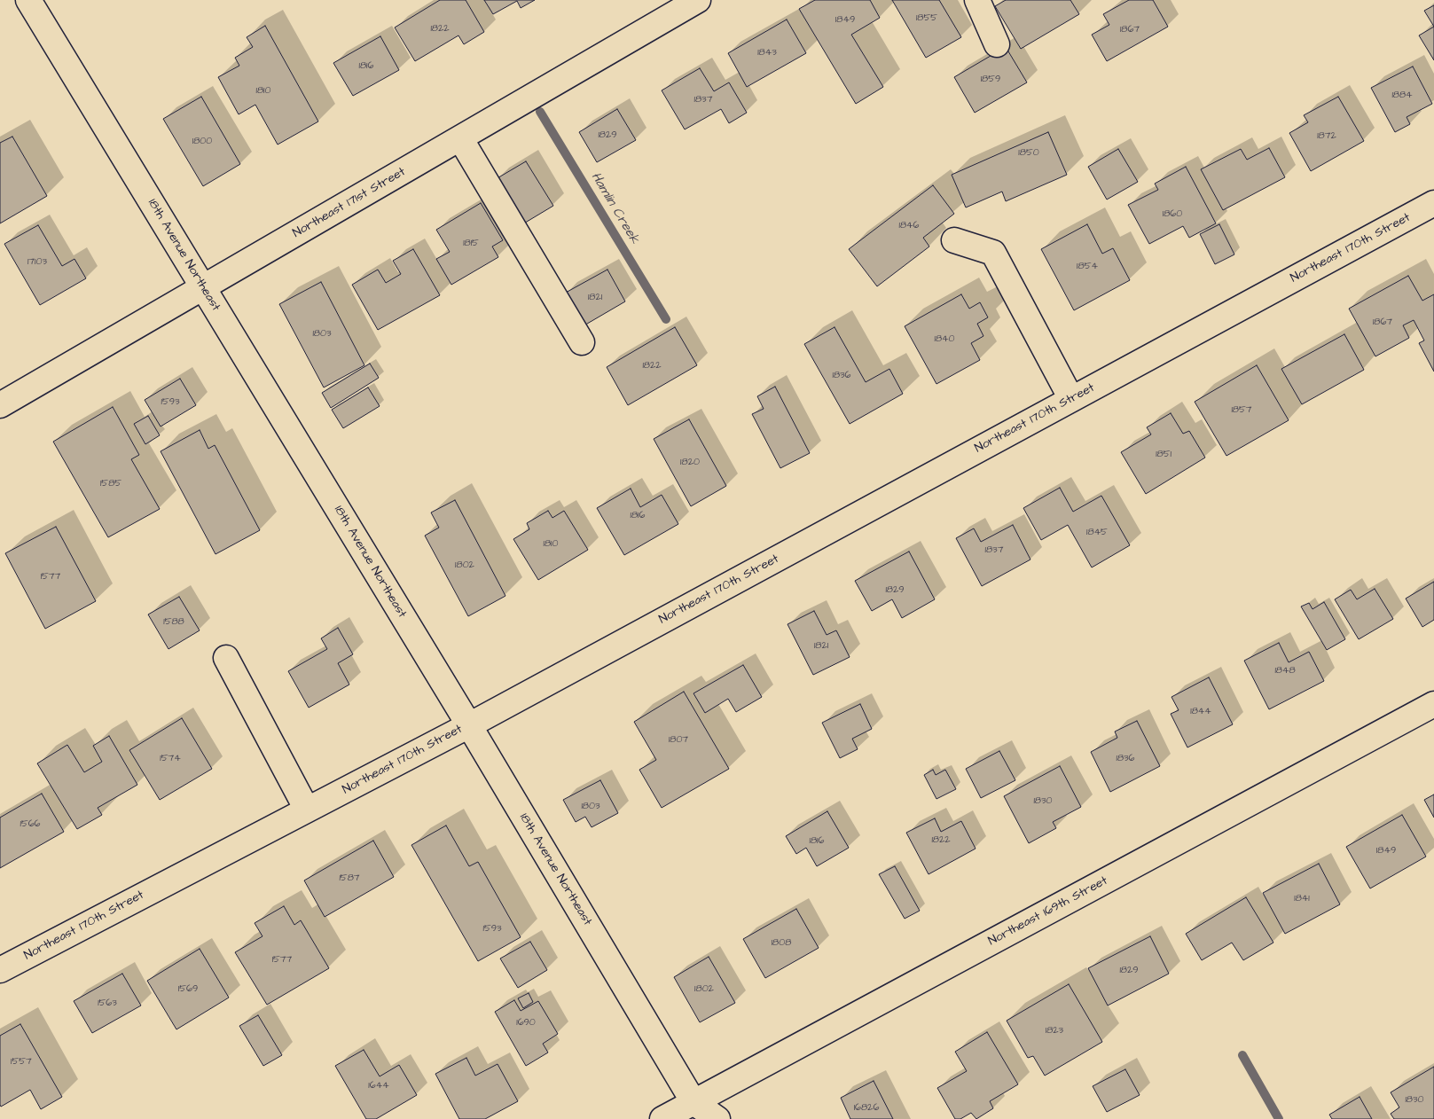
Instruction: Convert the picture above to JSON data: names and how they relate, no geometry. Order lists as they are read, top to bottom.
{
  "streets": {
    "street": [
      "Northeast 171st Street",
      "Northeast 170th Street",
      "18th Avenue Northeast",
      "Northeast 169th Street"
    ]
  },
  "crossings": [
    ["Northeast 171st Street", "18th Avenue Northeast"],
    ["Northeast 170th Street", "18th Avenue Northeast"],
    ["18th Avenue Northeast", "Northeast 169th Street"]
  ],
  "water": ["Hamlin Creek"],
  "house_numbers": [
    "1855",
    "1849",
    "1822",
    "1867",
    "1843",
    "1816",
    "1859",
    "1810",
    "1884",
    "1837",
    "1829",
    "1872",
    "1800",
    "1850",
    "1860",
    "1846",
    "1815",
    "17103",
    "1854",
    "1821",
    "1867",
    "1803",
    "1840",
    "1822",
    "1836",
    "1593",
    "1857",
    "1851",
    "1820",
    "1585",
    "1816",
    "1845",
    "1810",
    "1837",
    "1802",
    "1577",
    "1829",
    "1588",
    "1821",
    "1848",
    "1844",
    "1807",
    "1574",
    "1836",
    "1830",
    "1803",
    "1566",
    "1822",
    "1816",
    "1849",
    "1587",
    "1841",
    "1593",
    "1808",
    "1577",
    "1829",
    "1569",
    "1802",
    "1563",
    "1690",
    "1823",
    "1557",
    "1644",
    "1830",
    "16826"
  ]
}
